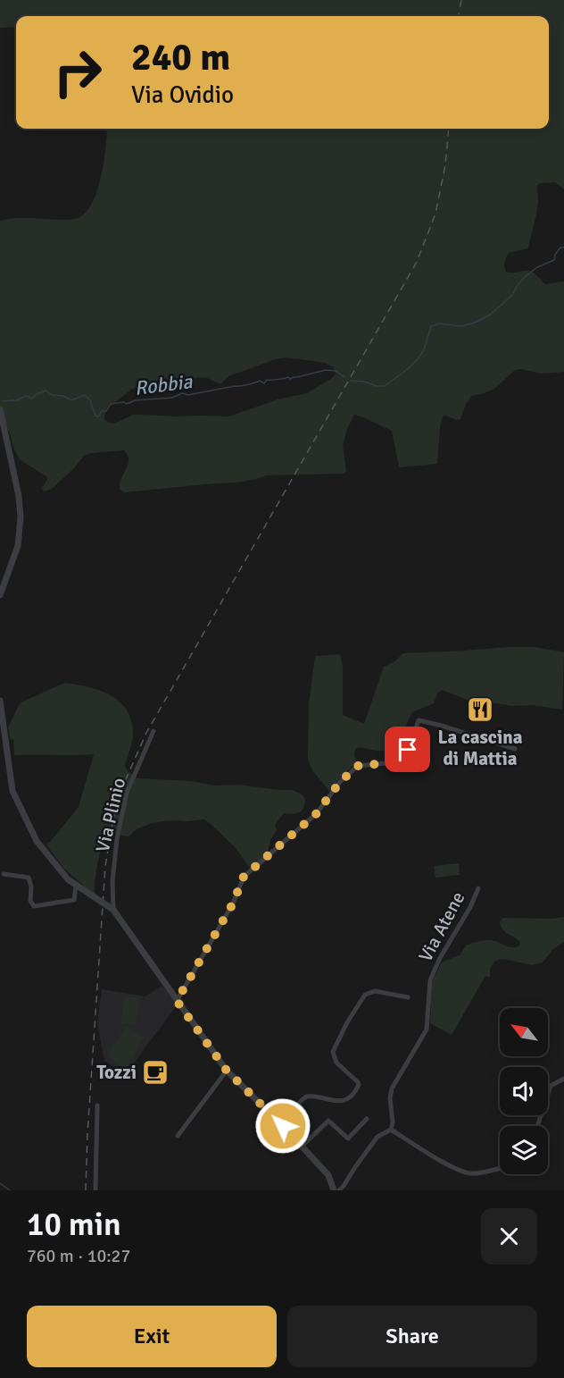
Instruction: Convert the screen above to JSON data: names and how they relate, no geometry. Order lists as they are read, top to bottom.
{
  "streets": {
    "street": ["Via Plinio", "Via Atene"]
  },
  "water": ["Robbia"],
  "places": {
    "restaurant": ["La cascina di Mattia"],
    "cafe": ["Tozzi"]
  },
  "north": "top left",
  "page": {
    "turn": ["240 m", "Via Ovidio"],
    "heading": ["10 min", "760 m · 10:27"],
    "buttons": ["Exit", "Share"]
  }
}
